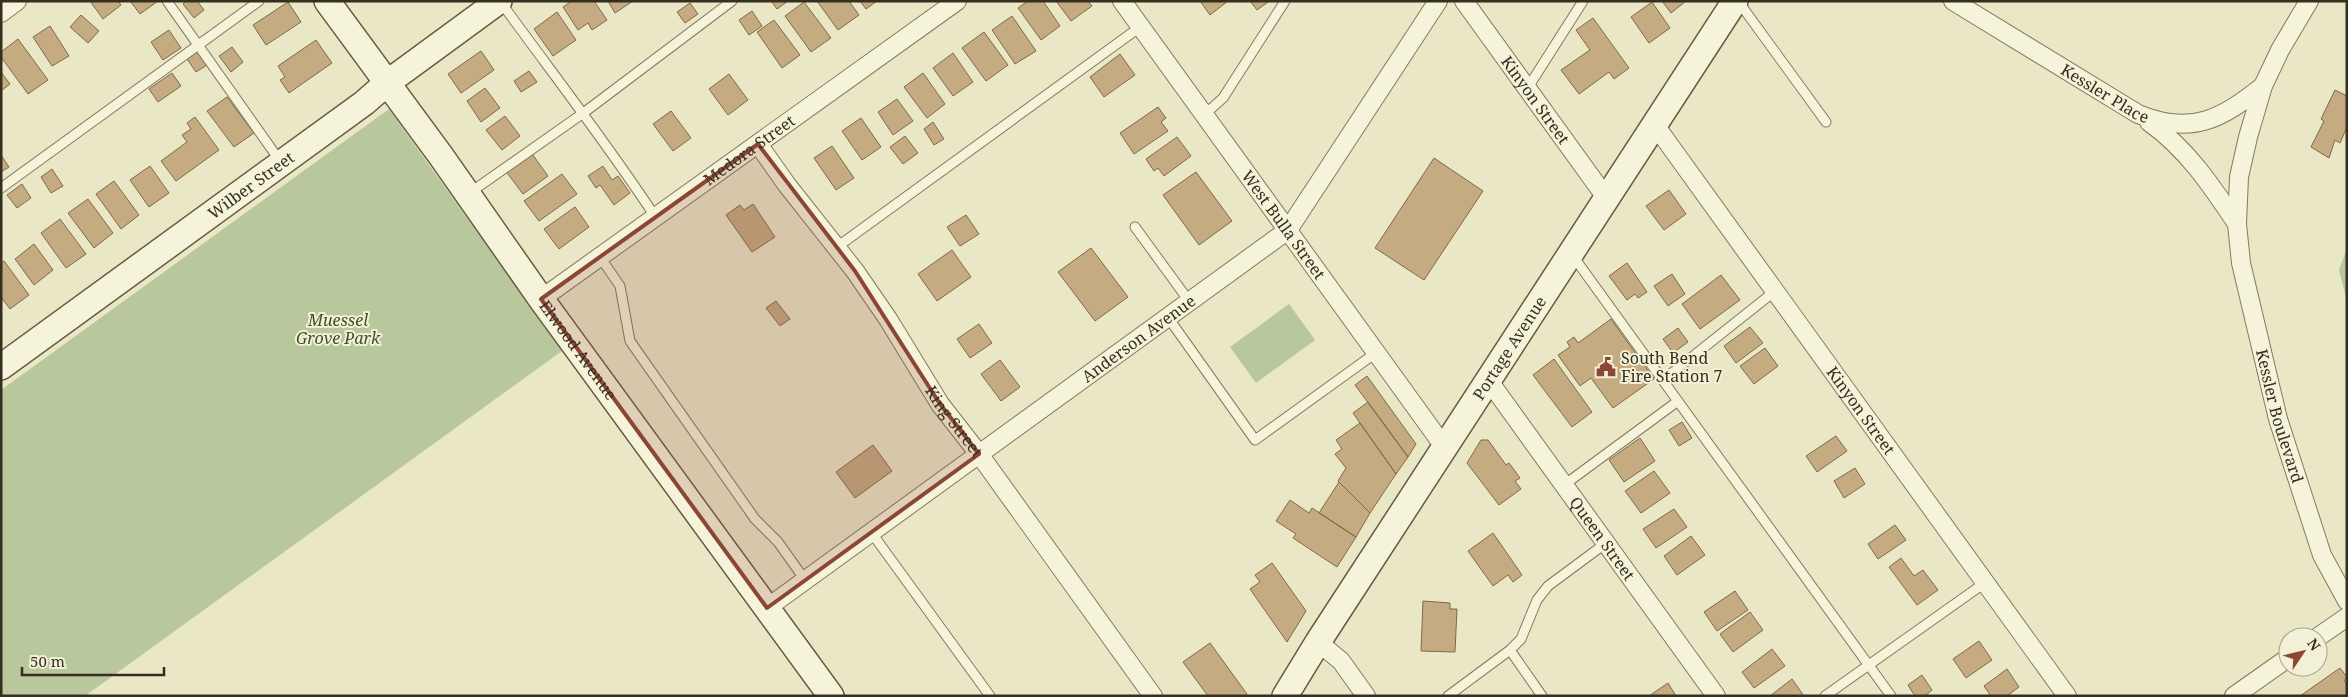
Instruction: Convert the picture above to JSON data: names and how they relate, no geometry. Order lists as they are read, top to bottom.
{
  "streets": {
    "street": [
      "Kessler Place",
      "Kinyon Street",
      "Medora Street",
      "Wilber Street",
      "West Bulla Street",
      "Anderson Avenue",
      "Portage Avenue",
      "Elwood Avenue",
      "Kessler Boulevard",
      "King Street",
      "Queen Street"
    ]
  },
  "crossings": [
    ["Kessler Place", "Kessler Boulevard"],
    ["Kinyon Street", "Portage Avenue"],
    ["Medora Street", "Elwood Avenue"],
    ["Medora Street", "King Street"],
    ["Wilber Street", "Elwood Avenue"],
    ["West Bulla Street", "Anderson Avenue"],
    ["West Bulla Street", "Portage Avenue"],
    ["Anderson Avenue", "Elwood Avenue"],
    ["Anderson Avenue", "King Street"],
    ["Portage Avenue", "Queen Street"]
  ],
  "parks": ["Muessel Grove Park"],
  "places": {
    "public building": ["South Bend Fire Station 7"]
  },
  "scale_bar": "50 m",
  "north": "top right"
}
